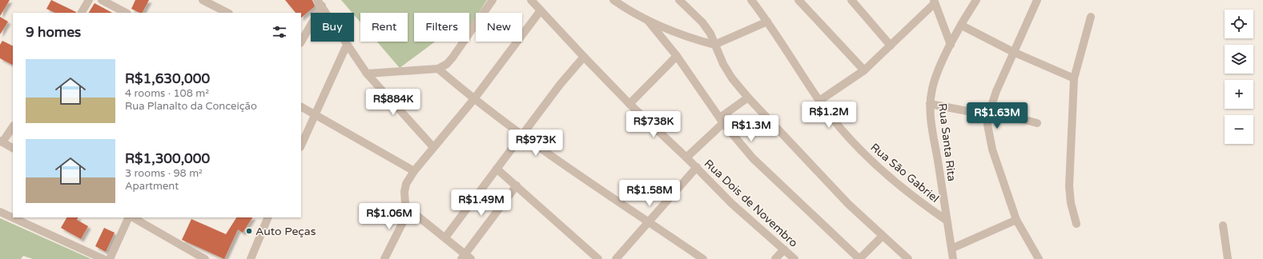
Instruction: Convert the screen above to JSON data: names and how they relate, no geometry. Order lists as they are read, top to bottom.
{
  "streets": {
    "street": ["Rua Santa Rita", "Rua São Gabriel", "Rua Dois de Novembro"]
  },
  "crossings": [
    ["Rua Santa Rita", "Rua São Gabriel"]
  ],
  "places": ["Auto Peças"],
  "page": {
    "map_buttons": ["+", "−"],
    "chip": [
      "Buy",
      "Rent",
      "Filters",
      "New"
    ],
    "heading": "9 homes",
    "list": [
      {
        "name": "R$1,630,000",
        "note": "4 rooms · 108 m² · Rua Planalto da Conceição"
      },
      {
        "name": "R$1,300,000",
        "note": "3 rooms · 98 m² · Apartment"
      }
    ],
    "price": [
      "R$884K",
      "R$1.2M",
      "R$1.63M",
      "R$738K",
      "R$1.3M",
      "R$973K",
      "R$1.58M",
      "R$1.49M",
      "R$1.06M"
    ]
  }
}
